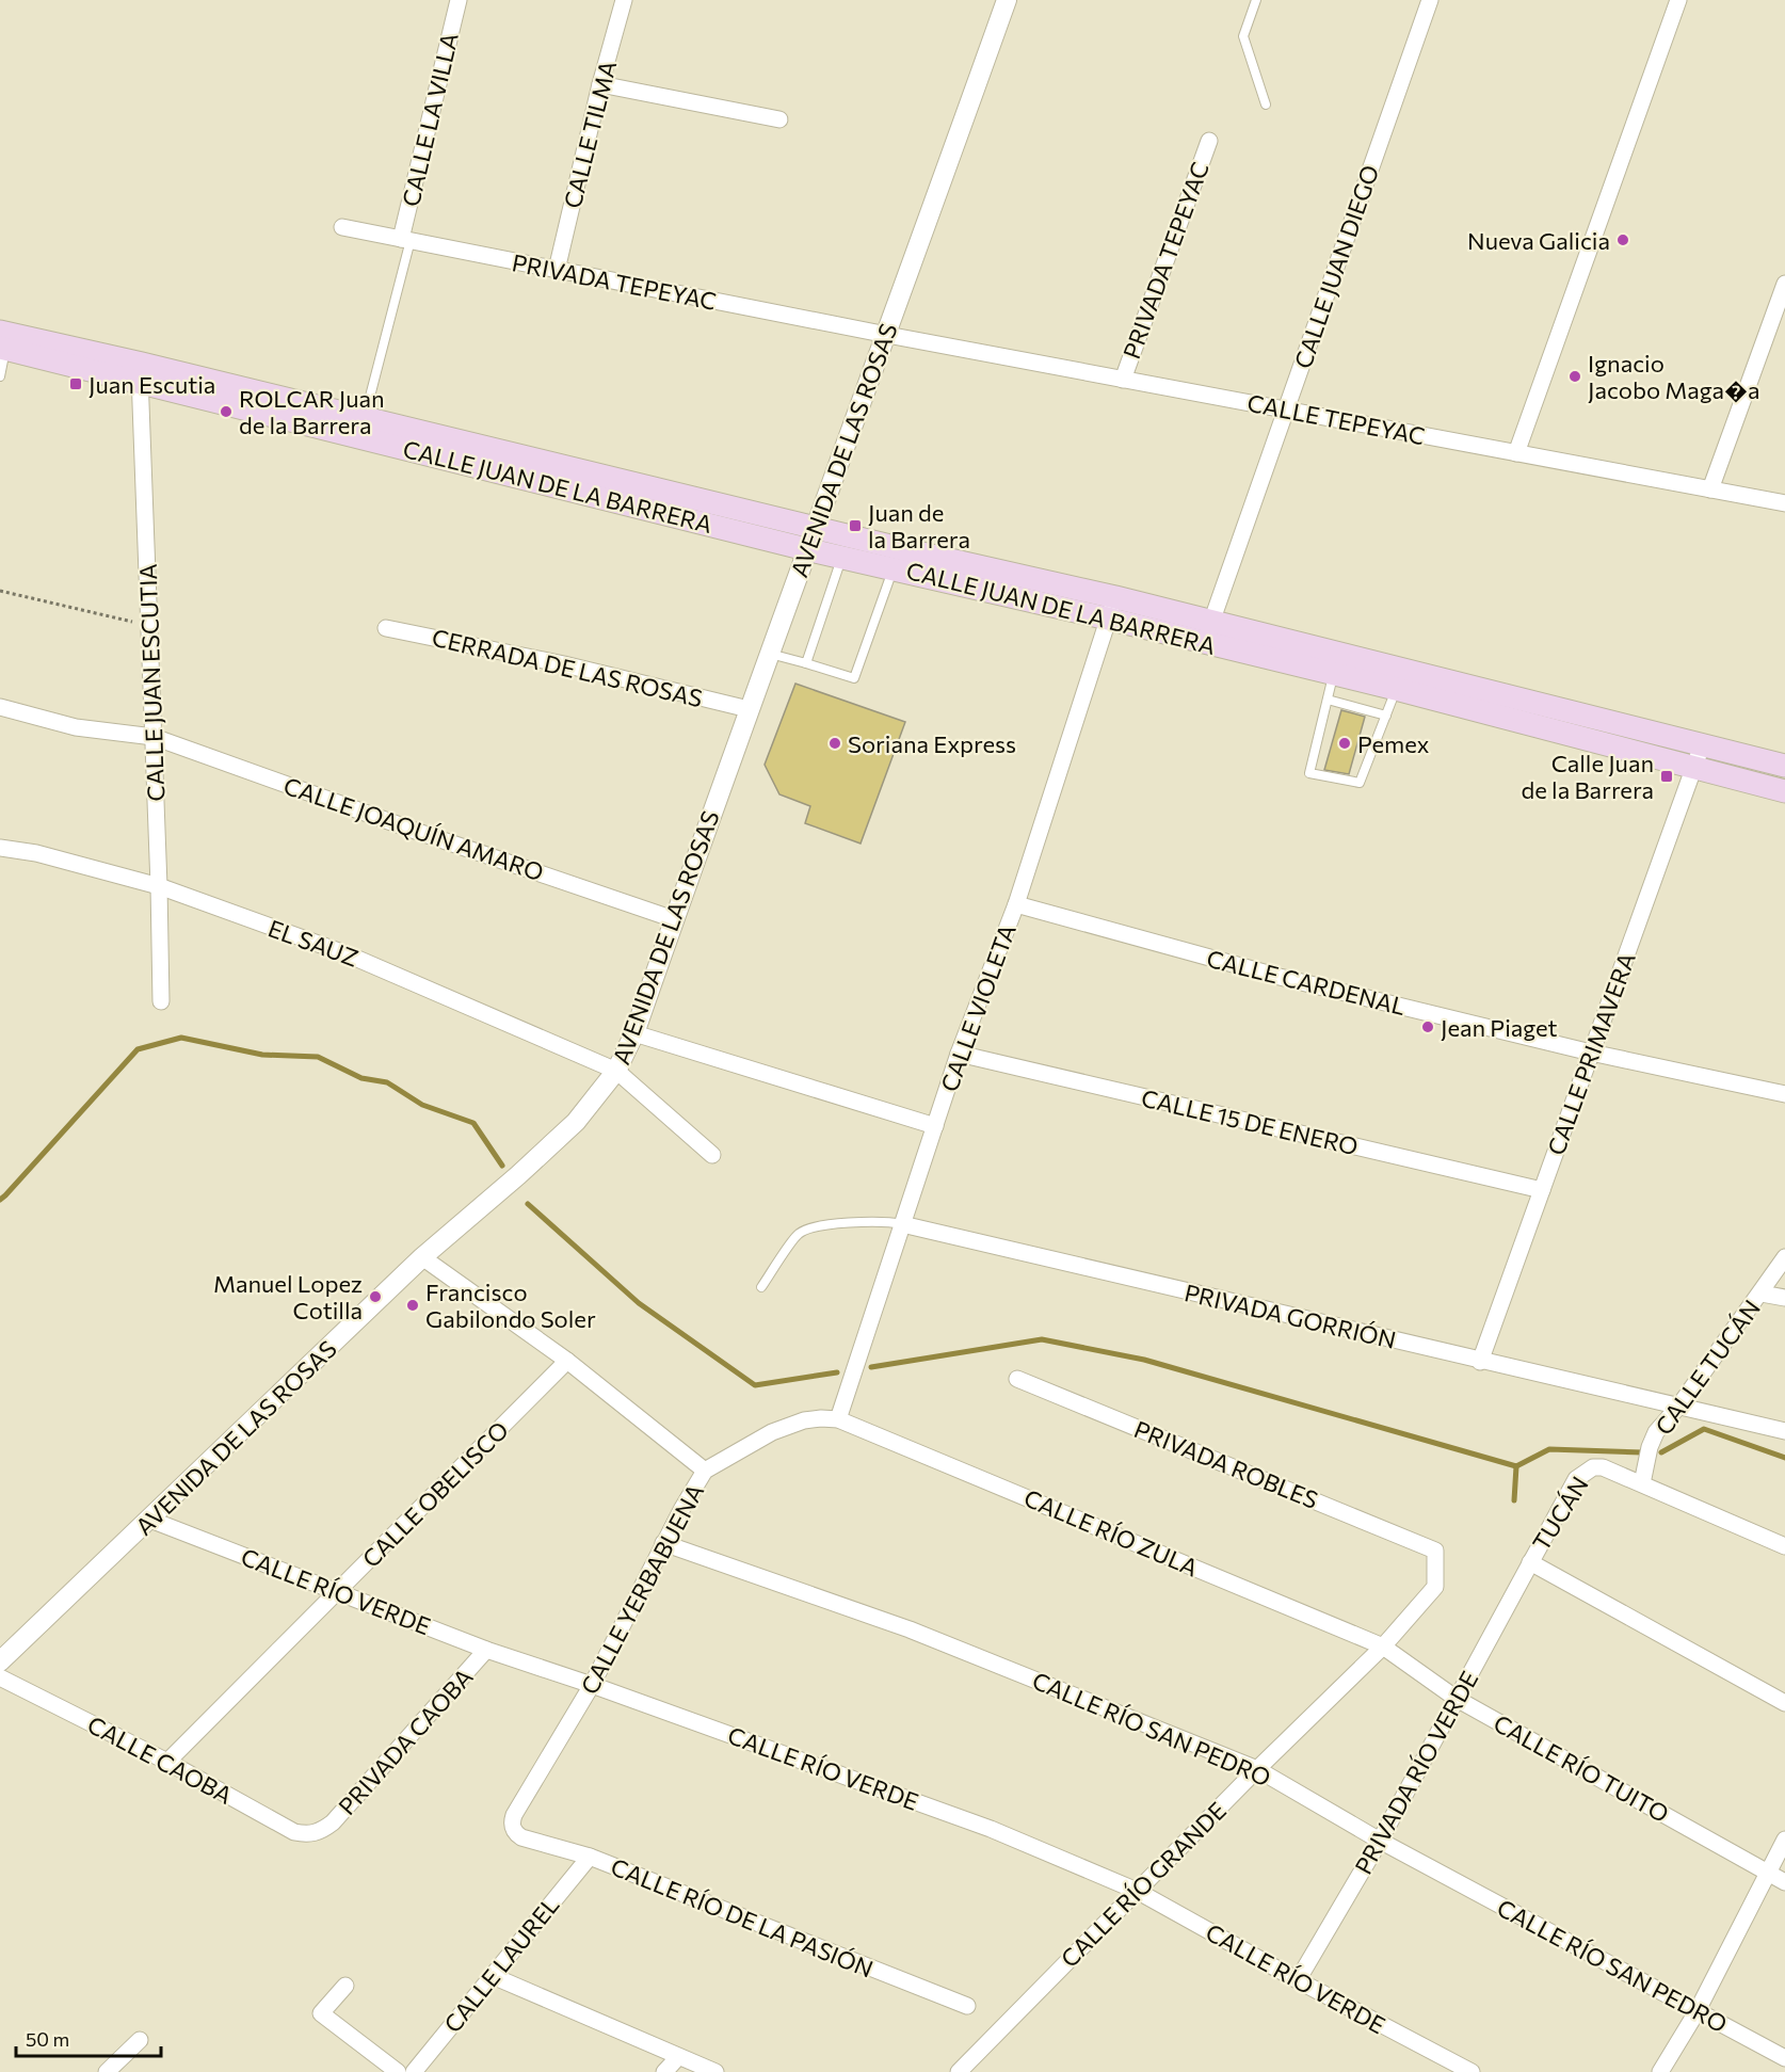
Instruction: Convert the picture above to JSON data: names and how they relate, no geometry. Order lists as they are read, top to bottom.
{
  "streets": {
    "main road": ["CALLE JUAN DE LA BARRERA"],
    "street": [
      "CALLE LA VILLA",
      "CALLE TILMA",
      "PRIVADA TEPEYAC",
      "CALLE JUAN DIEGO",
      "CALLE TEPEYAC",
      "AVENIDA DE LAS ROSAS",
      "CERRADA DE LAS ROSAS",
      "CALLE JUAN ESCUTIA",
      "CALLE JOAQUÍN AMARO",
      "EL SAUZ",
      "CALLE CARDENAL",
      "CALLE VIOLETA",
      "CALLE PRIMAVERA",
      "CALLE 15 DE ENERO",
      "PRIVADA GORRIÓN",
      "CALLE TUCÁN",
      "PRIVADA ROBLES",
      "CALLE OBELISCO",
      "TUCÁN",
      "CALLE RÍO ZULA",
      "CALLE YERBABUENA",
      "CALLE RÍO VERDE",
      "CALLE RÍO SAN PEDRO",
      "PRIVADA CAOBA",
      "CALLE CAOBA",
      "CALLE RÍO TUITO",
      "PRIVADA RÍO VERDE",
      "CALLE RÍO GRANDE",
      "CALLE RÍO DE LA PASIÓN",
      "CALLE LAUREL"
    ]
  },
  "crossings": [
    ["CALLE LA VILLA", "PRIVADA TEPEYAC"],
    ["CALLE LA VILLA", "CALLE JUAN DE LA BARRERA"],
    ["CALLE TILMA", "PRIVADA TEPEYAC"],
    ["PRIVADA TEPEYAC", "CALLE TEPEYAC"],
    ["PRIVADA TEPEYAC", "AVENIDA DE LAS ROSAS"],
    ["CALLE JUAN DIEGO", "CALLE TEPEYAC"],
    ["CALLE JUAN DIEGO", "CALLE JUAN DE LA BARRERA"],
    ["CALLE TEPEYAC", "AVENIDA DE LAS ROSAS"],
    ["AVENIDA DE LAS ROSAS", "CALLE JUAN DE LA BARRERA"],
    ["AVENIDA DE LAS ROSAS", "CERRADA DE LAS ROSAS"],
    ["AVENIDA DE LAS ROSAS", "CALLE JOAQUÍN AMARO"],
    ["AVENIDA DE LAS ROSAS", "EL SAUZ"],
    ["AVENIDA DE LAS ROSAS", "CALLE RÍO VERDE"],
    ["CALLE JUAN DE LA BARRERA", "CALLE JUAN ESCUTIA"],
    ["CALLE JUAN DE LA BARRERA", "CALLE VIOLETA"],
    ["CALLE JUAN DE LA BARRERA", "CALLE PRIMAVERA"],
    ["CALLE JUAN ESCUTIA", "CALLE JOAQUÍN AMARO"],
    ["CALLE JUAN ESCUTIA", "EL SAUZ"],
    ["CALLE CARDENAL", "CALLE VIOLETA"],
    ["CALLE CARDENAL", "CALLE PRIMAVERA"],
    ["CALLE VIOLETA", "CALLE 15 DE ENERO"],
    ["CALLE VIOLETA", "PRIVADA GORRIÓN"],
    ["CALLE VIOLETA", "CALLE RÍO ZULA"],
    ["CALLE VIOLETA", "CALLE YERBABUENA"],
    ["CALLE PRIMAVERA", "CALLE 15 DE ENERO"],
    ["CALLE PRIMAVERA", "PRIVADA GORRIÓN"],
    ["PRIVADA GORRIÓN", "CALLE TUCÁN"],
    ["CALLE TUCÁN", "TUCÁN"],
    ["PRIVADA ROBLES", "CALLE RÍO GRANDE"],
    ["CALLE OBELISCO", "CALLE RÍO VERDE"],
    ["CALLE OBELISCO", "CALLE CAOBA"],
    ["TUCÁN", "PRIVADA RÍO VERDE"],
    ["CALLE RÍO ZULA", "CALLE YERBABUENA"],
    ["CALLE RÍO ZULA", "CALLE RÍO TUITO"],
    ["CALLE RÍO ZULA", "CALLE RÍO GRANDE"],
    ["CALLE YERBABUENA", "CALLE RÍO VERDE"],
    ["CALLE YERBABUENA", "CALLE RÍO SAN PEDRO"],
    ["CALLE YERBABUENA", "CALLE RÍO DE LA PASIÓN"],
    ["CALLE RÍO VERDE", "PRIVADA CAOBA"],
    ["CALLE RÍO VERDE", "PRIVADA RÍO VERDE"],
    ["CALLE RÍO VERDE", "CALLE RÍO GRANDE"],
    ["CALLE RÍO SAN PEDRO", "PRIVADA RÍO VERDE"],
    ["CALLE RÍO SAN PEDRO", "CALLE RÍO GRANDE"],
    ["PRIVADA CAOBA", "CALLE CAOBA"],
    ["CALLE RÍO TUITO", "PRIVADA RÍO VERDE"],
    ["CALLE RÍO TUITO", "CALLE RÍO GRANDE"],
    ["CALLE RÍO DE LA PASIÓN", "CALLE LAUREL"]
  ],
  "places": {
    "other": [
      "Nueva Galicia",
      "Ignacio Jacobo Maga�a",
      "ROLCAR Juan de la Barrera",
      "Soriana Express",
      "Pemex",
      "Jean Piaget",
      "Manuel Lopez Cotilla",
      "Francisco Gabilondo Soler"
    ],
    "transit": ["Juan Escutia", "Juan de la Barrera", "Calle Juan de la Barrera"]
  },
  "scale_bar": "50 m"
}
